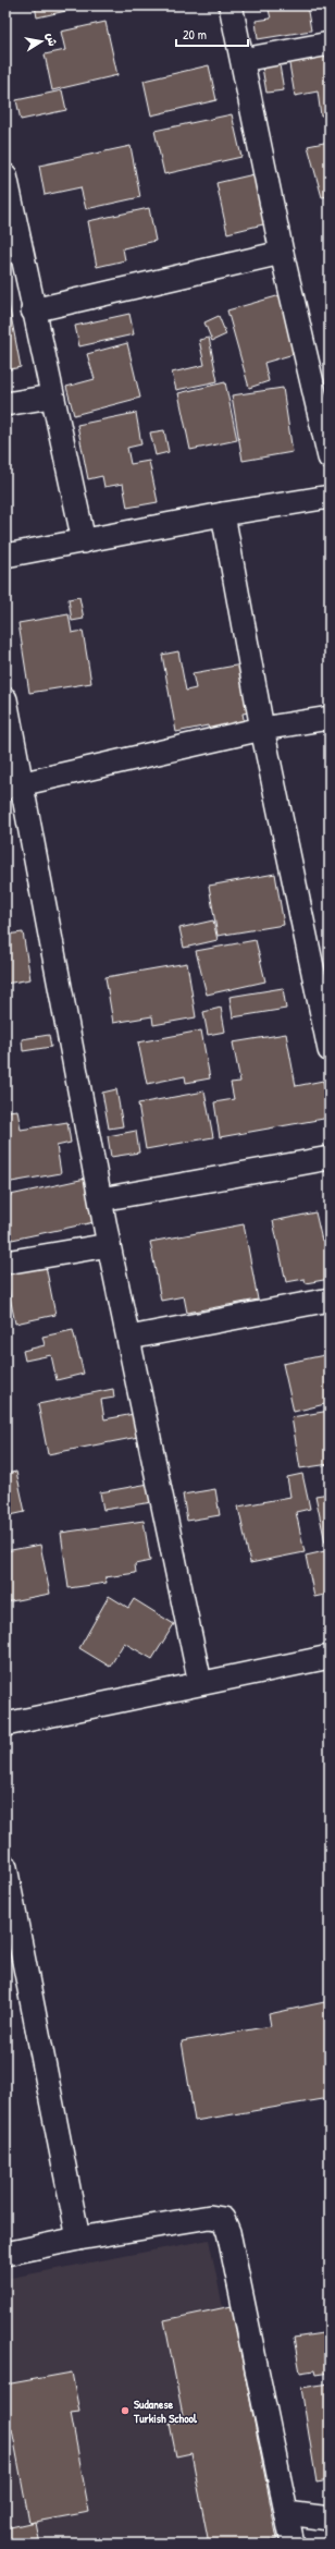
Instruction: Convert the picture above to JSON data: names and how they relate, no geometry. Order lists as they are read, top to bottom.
{
  "places": ["Sudanese Turkish School"],
  "scale_bar": "20 m",
  "north": "right"
}
